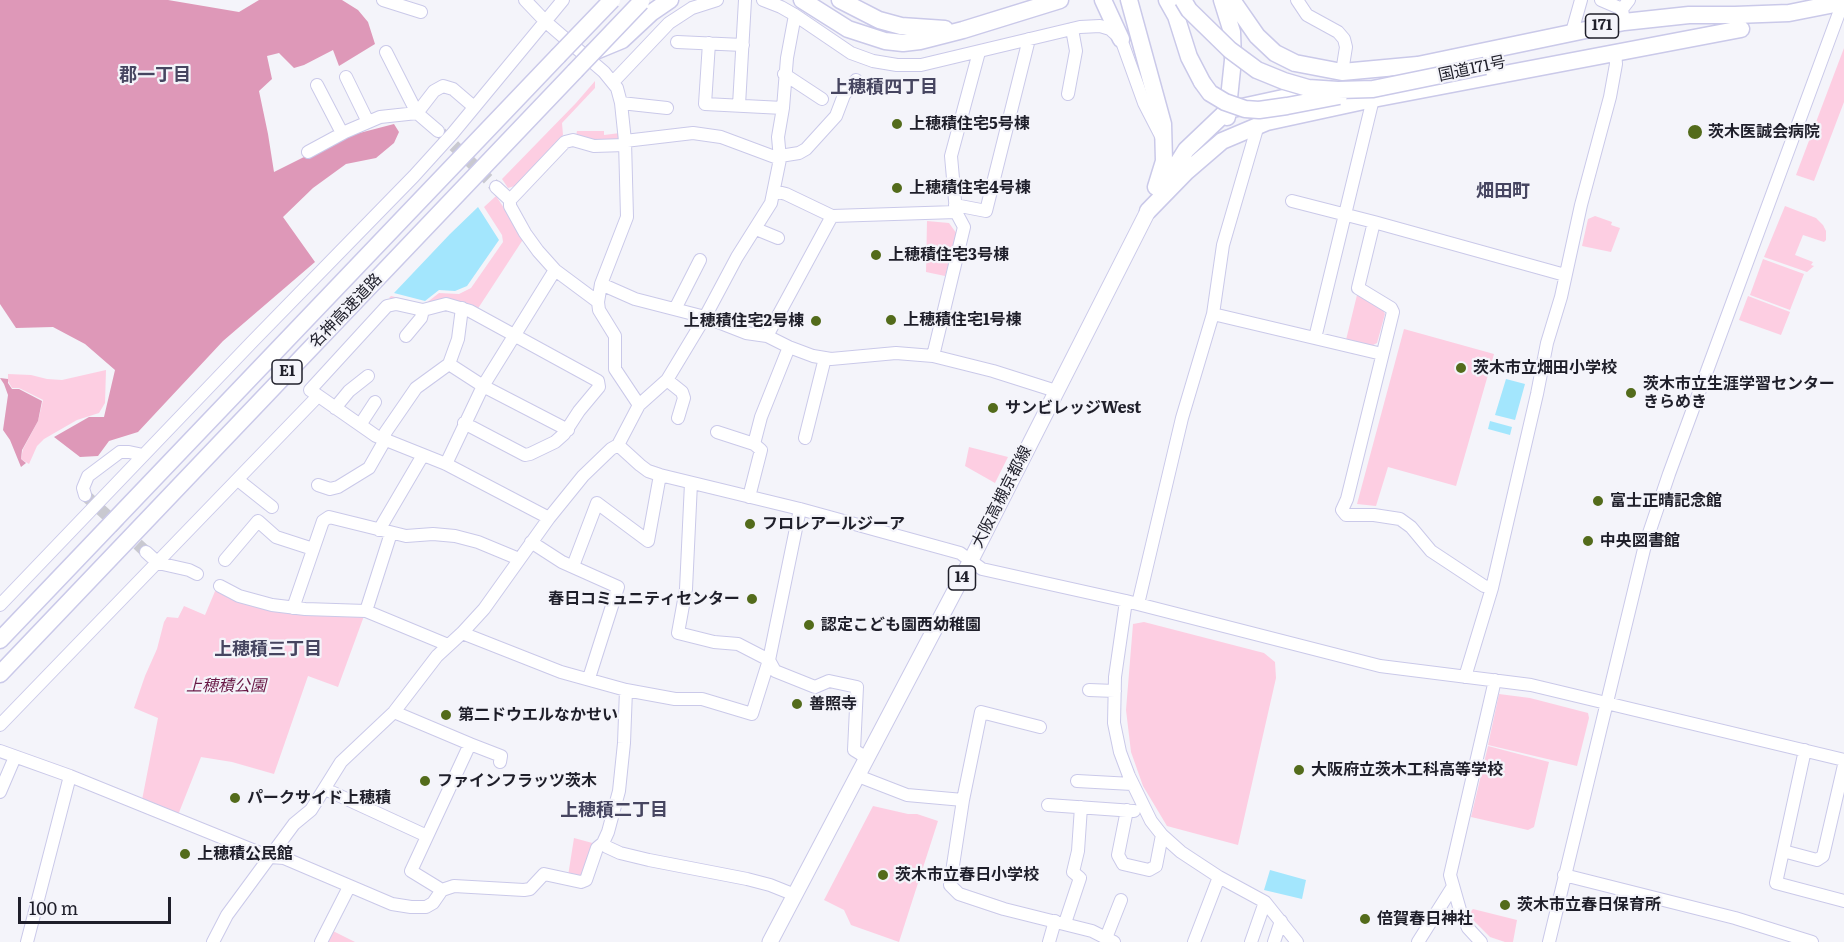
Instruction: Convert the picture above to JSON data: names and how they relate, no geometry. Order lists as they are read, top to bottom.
{
  "streets": {
    "highway": [
      "171",
      "国道171号",
      "名神高速道路",
      "E1"
    ],
    "main road": ["大阪高槻京都線", "14"]
  },
  "districts": [
    "郡一丁目",
    "上穂積四丁目",
    "畑田町",
    "上穂積三丁目",
    "上穂積二丁目"
  ],
  "parks": ["上穂積公園"],
  "places": [
    "上穂積住宅5号棟",
    "茨木医誠会病院",
    "上穂積住宅4号棟",
    "上穂積住宅3号棟",
    "上穂積住宅1号棟",
    "上穂積住宅2号棟",
    "茨木市立畑田小学校",
    "茨木市立生涯学習センター きらめき",
    "サンビレッジWest",
    "富士正晴記念館",
    "フロレアールジーア",
    "中央図書館",
    "春日コミュニティセンター",
    "認定こども園西幼稚園",
    "善照寺",
    "第二ドウエルなかせい",
    "大阪府立茨木工科高等学校",
    "ファインフラッツ茨木",
    "パークサイド上穂積",
    "上穂積公民館",
    "茨木市立春日小学校",
    "茨木市立春日保育所",
    "倍賀春日神社"
  ],
  "scale_bar": "100 m"
}
